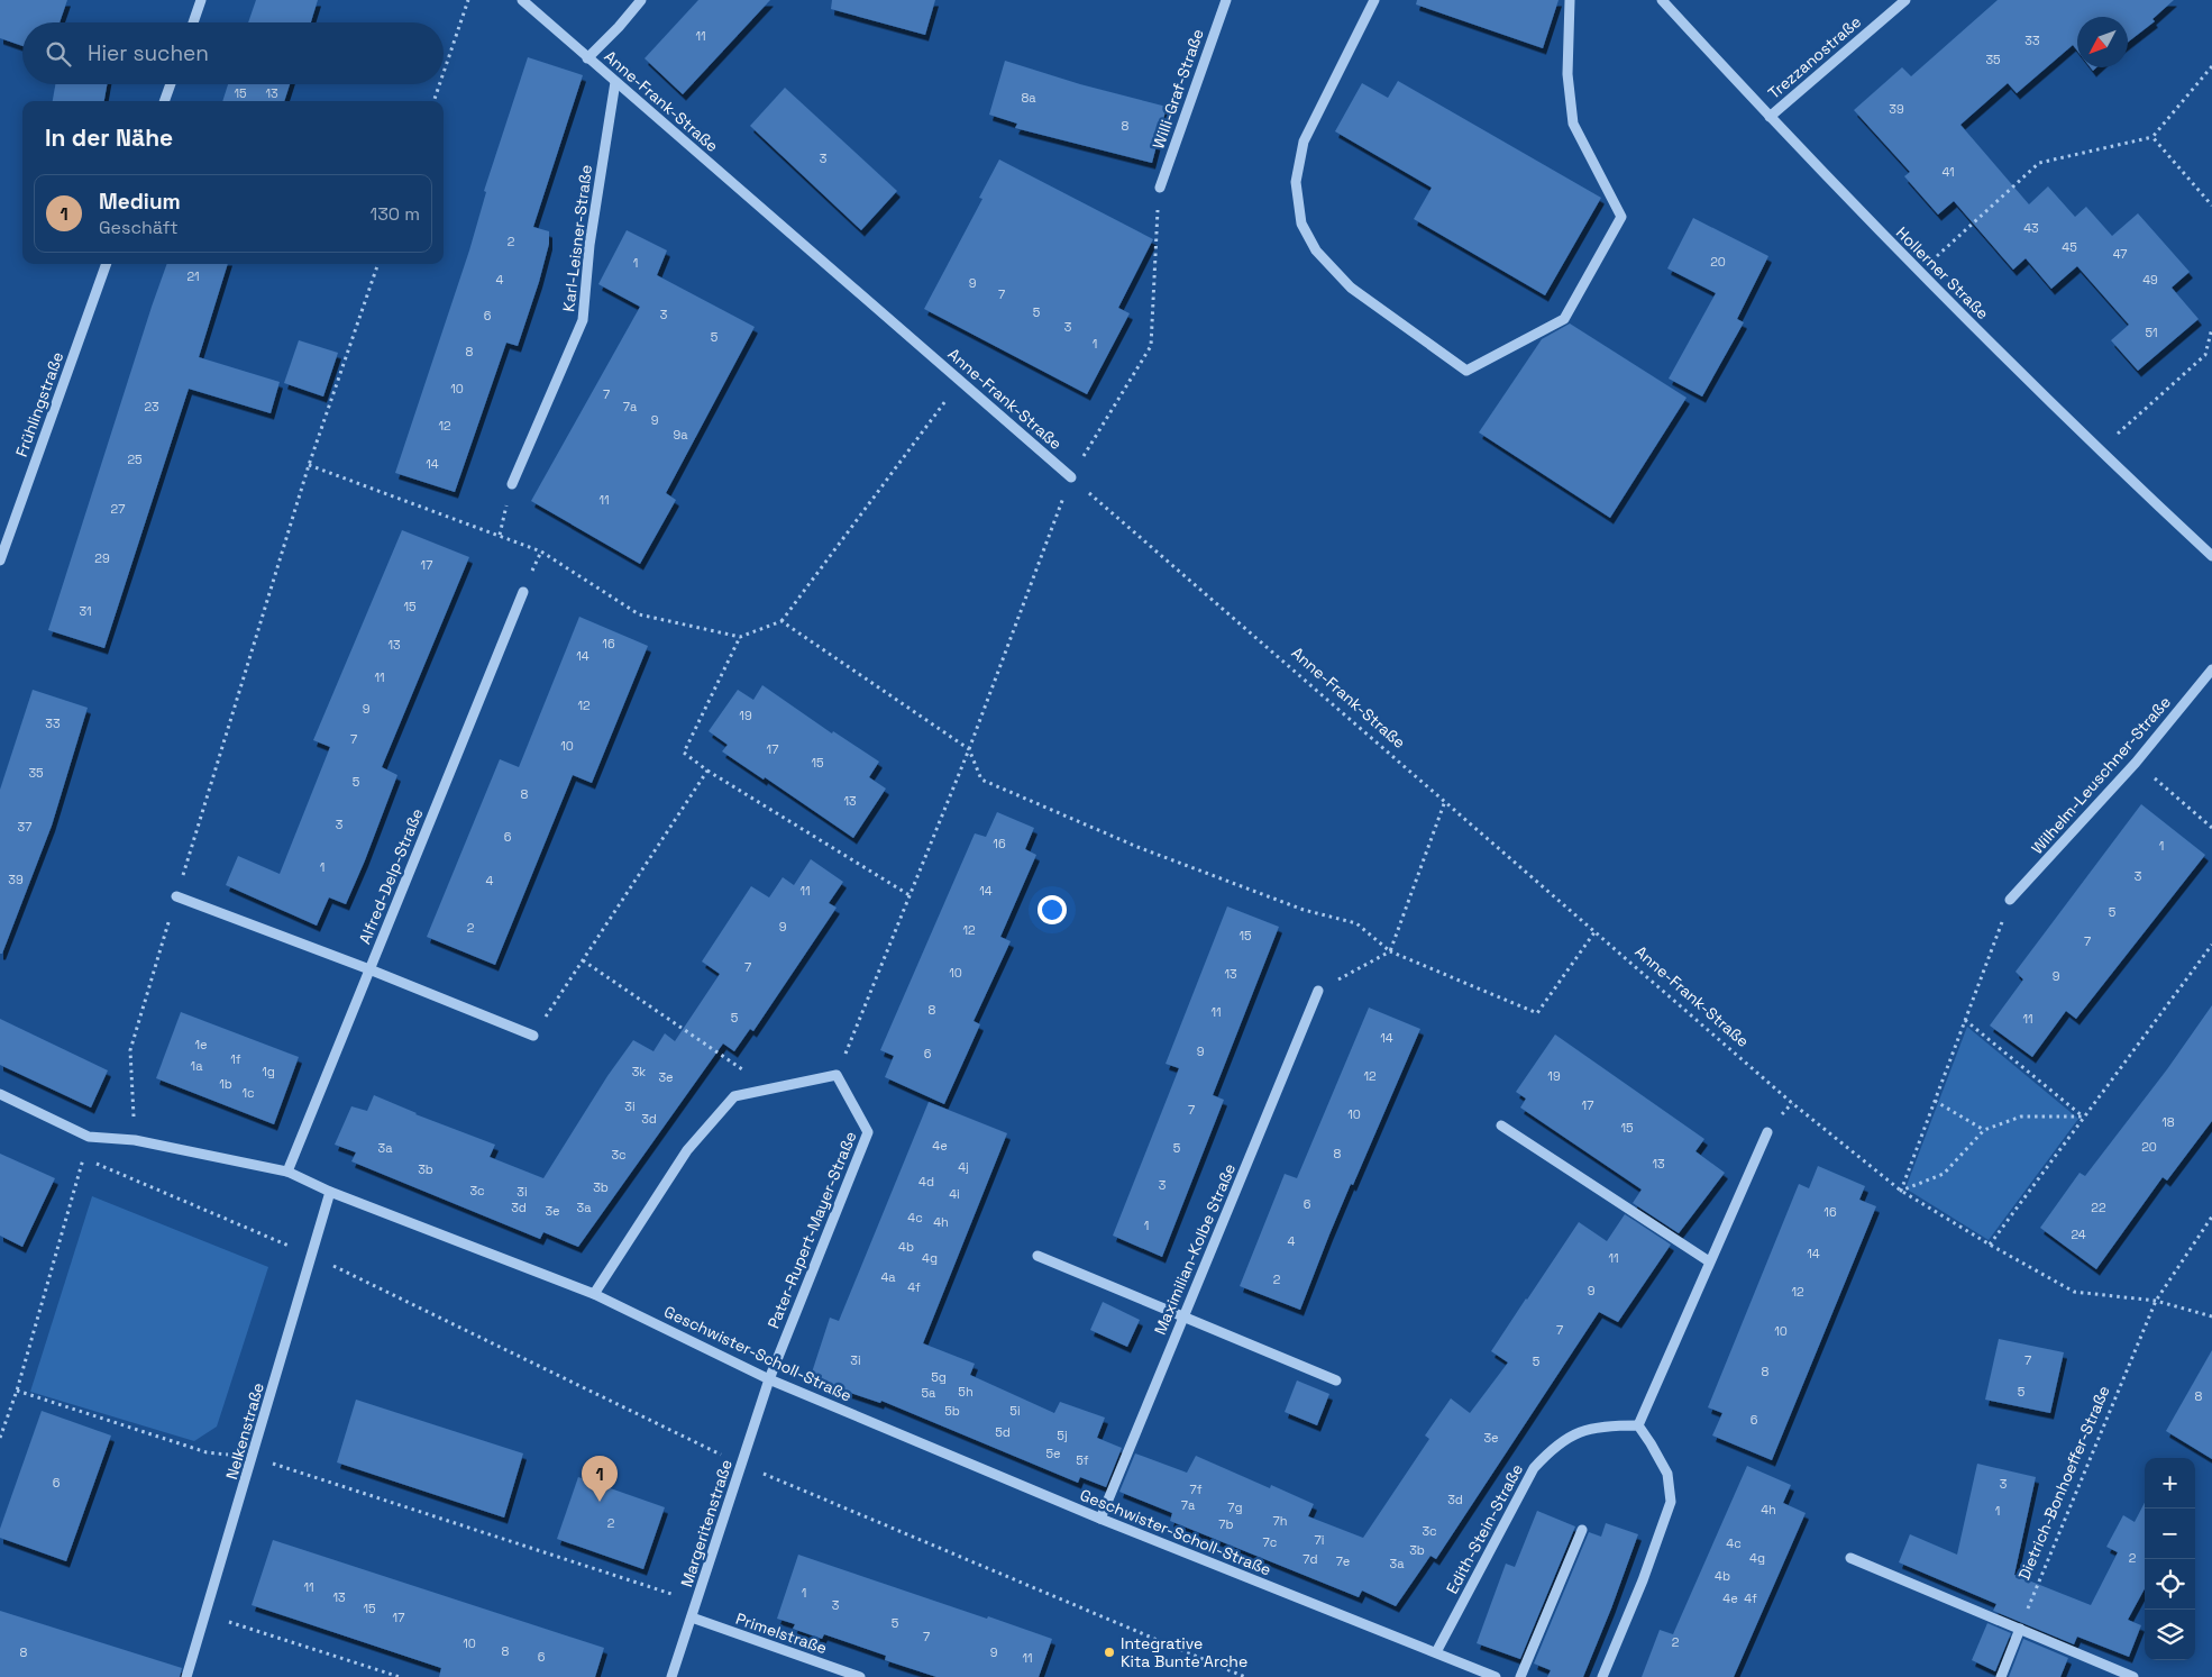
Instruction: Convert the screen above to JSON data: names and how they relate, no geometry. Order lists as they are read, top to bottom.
{
  "streets": {
    "street": [
      "Trezzanostraße",
      "Willi-Graf-Straße",
      "Anne-Frank-Straße",
      "Karl-Leisner-Straße",
      "Hollerner Straße",
      "Frühlingstraße",
      "Wilhelm-Leuschner-Straße",
      "Alfred-Delp-Straße",
      "Pater-Rupert-Mayer-Straße",
      "Maximilian-Kolbe Straße",
      "Geschwister-Scholl-Straße",
      "Nelkenstraße",
      "Margeritenstraße",
      "Edith-Stein-Straße",
      "Primelstraße"
    ],
    "path": ["Dietrich-Bonhoeffer-Straße"]
  },
  "crossings": [
    ["Trezzanostraße", "Hollerner Straße"],
    ["Anne-Frank-Straße", "Karl-Leisner-Straße"],
    ["Anne-Frank-Straße", "Dietrich-Bonhoeffer-Straße"],
    ["Alfred-Delp-Straße", "Geschwister-Scholl-Straße"],
    ["Pater-Rupert-Mayer-Straße", "Geschwister-Scholl-Straße"],
    ["Pater-Rupert-Mayer-Straße", "Margeritenstraße"],
    ["Maximilian-Kolbe Straße", "Geschwister-Scholl-Straße"],
    ["Geschwister-Scholl-Straße", "Nelkenstraße"],
    ["Geschwister-Scholl-Straße", "Margeritenstraße"],
    ["Geschwister-Scholl-Straße", "Edith-Stein-Straße"],
    ["Margeritenstraße", "Primelstraße"]
  ],
  "places": ["Integrative Kita Bunte Arche"],
  "house_numbers": [
    "11",
    "33",
    "35",
    "15",
    "13",
    "8a",
    "39",
    "8",
    "3",
    "41",
    "43",
    "2",
    "45",
    "47",
    "20",
    "1",
    "21",
    "4",
    "49",
    "9",
    "7",
    "5",
    "3",
    "6",
    "3",
    "51",
    "5",
    "1",
    "8",
    "10",
    "7",
    "23",
    "7a",
    "9",
    "12",
    "9a",
    "25",
    "14",
    "11",
    "27",
    "29",
    "17",
    "15",
    "31",
    "16",
    "13",
    "14",
    "11",
    "12",
    "9",
    "19",
    "33",
    "7",
    "10",
    "17",
    "15",
    "35",
    "5",
    "8",
    "13",
    "3",
    "37",
    "6",
    "16",
    "1",
    "1",
    "3",
    "39",
    "4",
    "11",
    "14",
    "5",
    "9",
    "2",
    "12",
    "15",
    "7",
    "7",
    "10",
    "13",
    "9",
    "8",
    "11",
    "5",
    "11",
    "14",
    "1e",
    "9",
    "6",
    "1f",
    "1a",
    "1g",
    "3k",
    "12",
    "19",
    "3e",
    "1b",
    "1c",
    "17",
    "3i",
    "7",
    "10",
    "3d",
    "18",
    "15",
    "4e",
    "20",
    "3a",
    "5",
    "8",
    "3c",
    "13",
    "4j",
    "3b",
    "4d",
    "3",
    "3b",
    "3c",
    "3i",
    "4i",
    "6",
    "3d",
    "3a",
    "22",
    "3e",
    "16",
    "4c",
    "4h",
    "1",
    "24",
    "4",
    "4b",
    "14",
    "4g",
    "11",
    "4a",
    "2",
    "4f",
    "9",
    "12",
    "7",
    "10",
    "3i",
    "7",
    "5",
    "8",
    "5g",
    "5h",
    "5",
    "5a",
    "8",
    "5b",
    "5i",
    "6",
    "5d",
    "5j",
    "3e",
    "5e",
    "5f",
    "6",
    "3",
    "7f",
    "3d",
    "7a",
    "7g",
    "4h",
    "1",
    "7h",
    "2",
    "7b",
    "3c",
    "7i",
    "7c",
    "4c",
    "3b",
    "4g",
    "2",
    "7d",
    "7e",
    "3a",
    "4b",
    "11",
    "1",
    "13",
    "4e",
    "4f",
    "3",
    "15",
    "17",
    "5",
    "7",
    "2",
    "10",
    "8",
    "8",
    "9",
    "6",
    "11"
  ],
  "north": "bottom left",
  "page": {
    "search": "Hier suchen",
    "heading": "In der Nähe",
    "list": [
      {
        "mark": "1",
        "name": "Medium",
        "note": "Geschäft",
        "value": "130 m"
      }
    ],
    "pins": "1",
    "map_buttons": ["+", "−"]
  }
}
